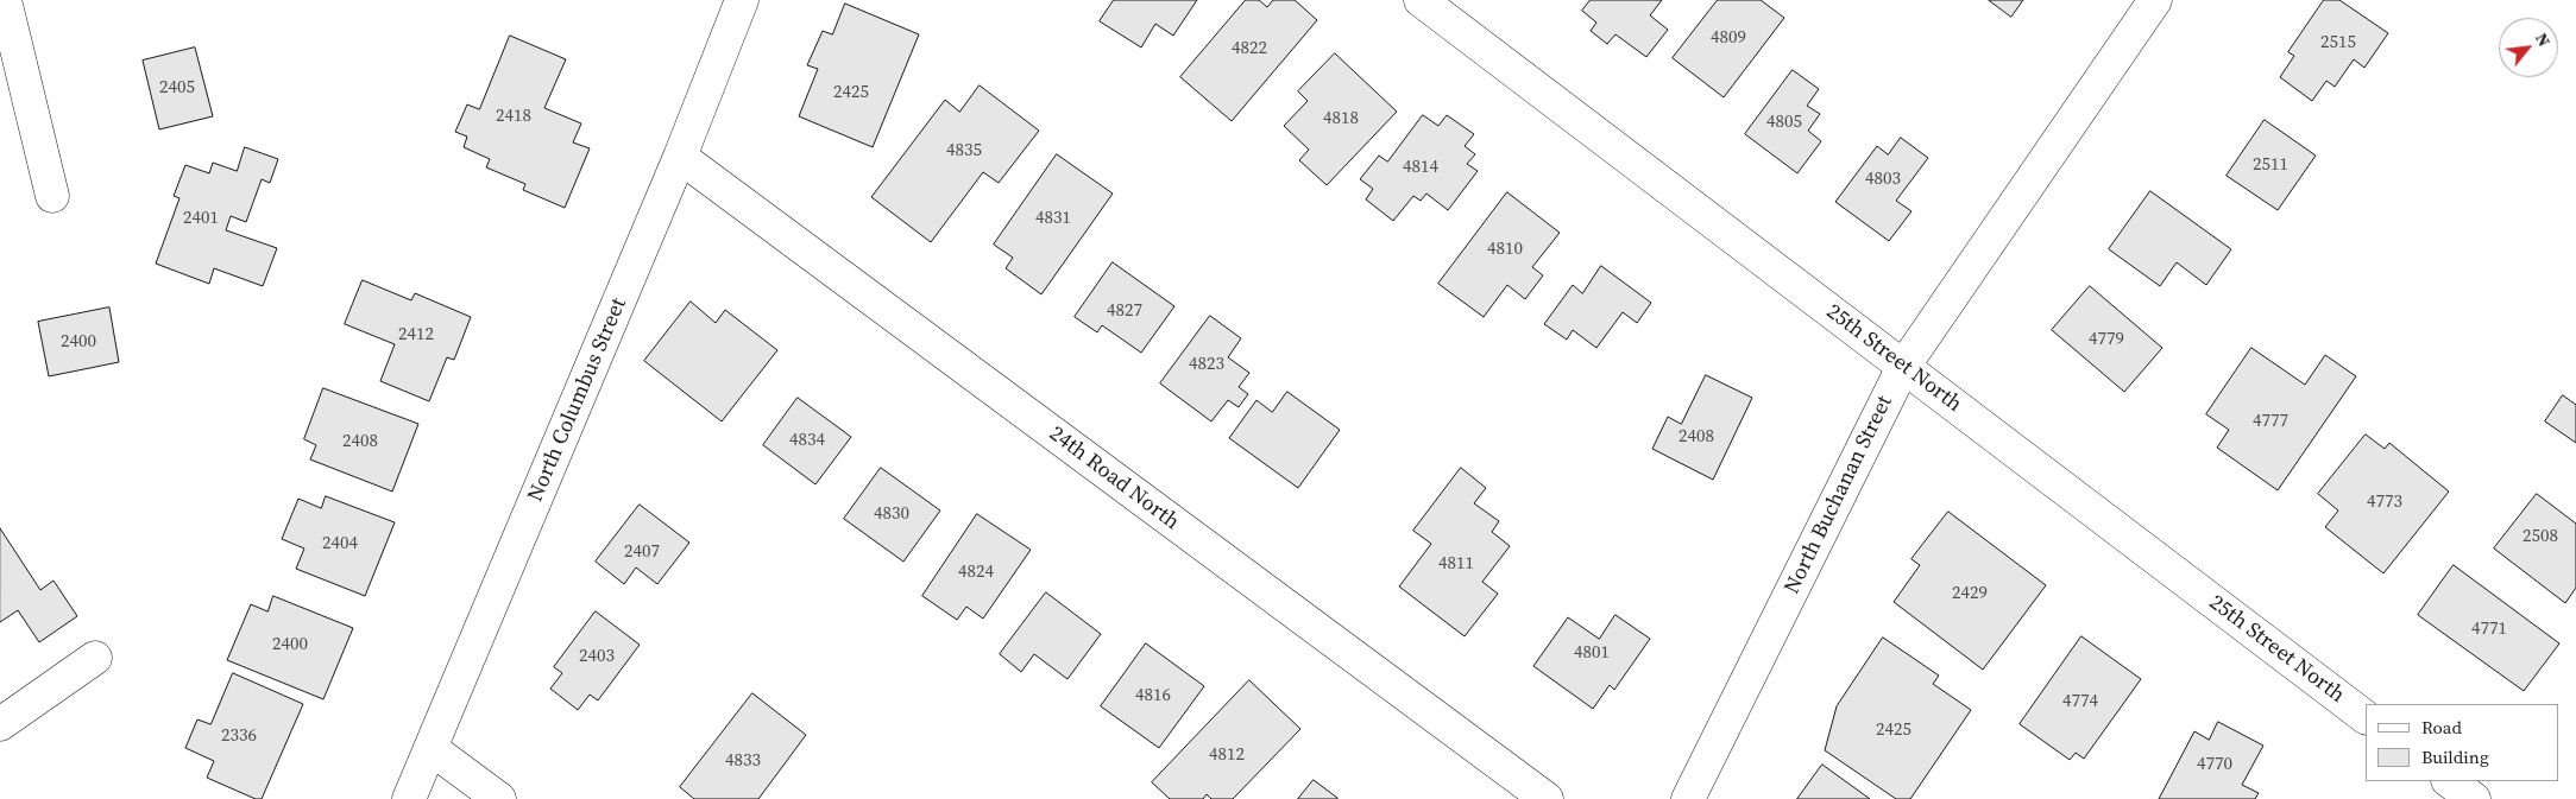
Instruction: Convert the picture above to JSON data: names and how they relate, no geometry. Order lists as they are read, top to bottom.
{
  "streets": {
    "street": [
      "25th Street North",
      "North Columbus Street",
      "24th Road North",
      "North Buchanan Street"
    ]
  },
  "crossings": [
    ["25th Street North", "North Buchanan Street"],
    ["North Columbus Street", "24th Road North"]
  ],
  "house_numbers": [
    "4809",
    "2515",
    "4822",
    "2405",
    "2425",
    "2418",
    "4818",
    "4805",
    "4835",
    "2511",
    "4814",
    "4803",
    "2401",
    "4831",
    "4810",
    "4827",
    "2412",
    "4779",
    "2400",
    "4823",
    "4777",
    "2408",
    "4834",
    "2408",
    "4773",
    "4830",
    "2508",
    "2404",
    "2407",
    "4811",
    "4824",
    "2429",
    "4771",
    "2400",
    "4801",
    "2403",
    "4816",
    "4774",
    "2425",
    "2336",
    "4812",
    "4833",
    "4770"
  ],
  "legend": ["Road", "Building"],
  "north": "top right"
}
